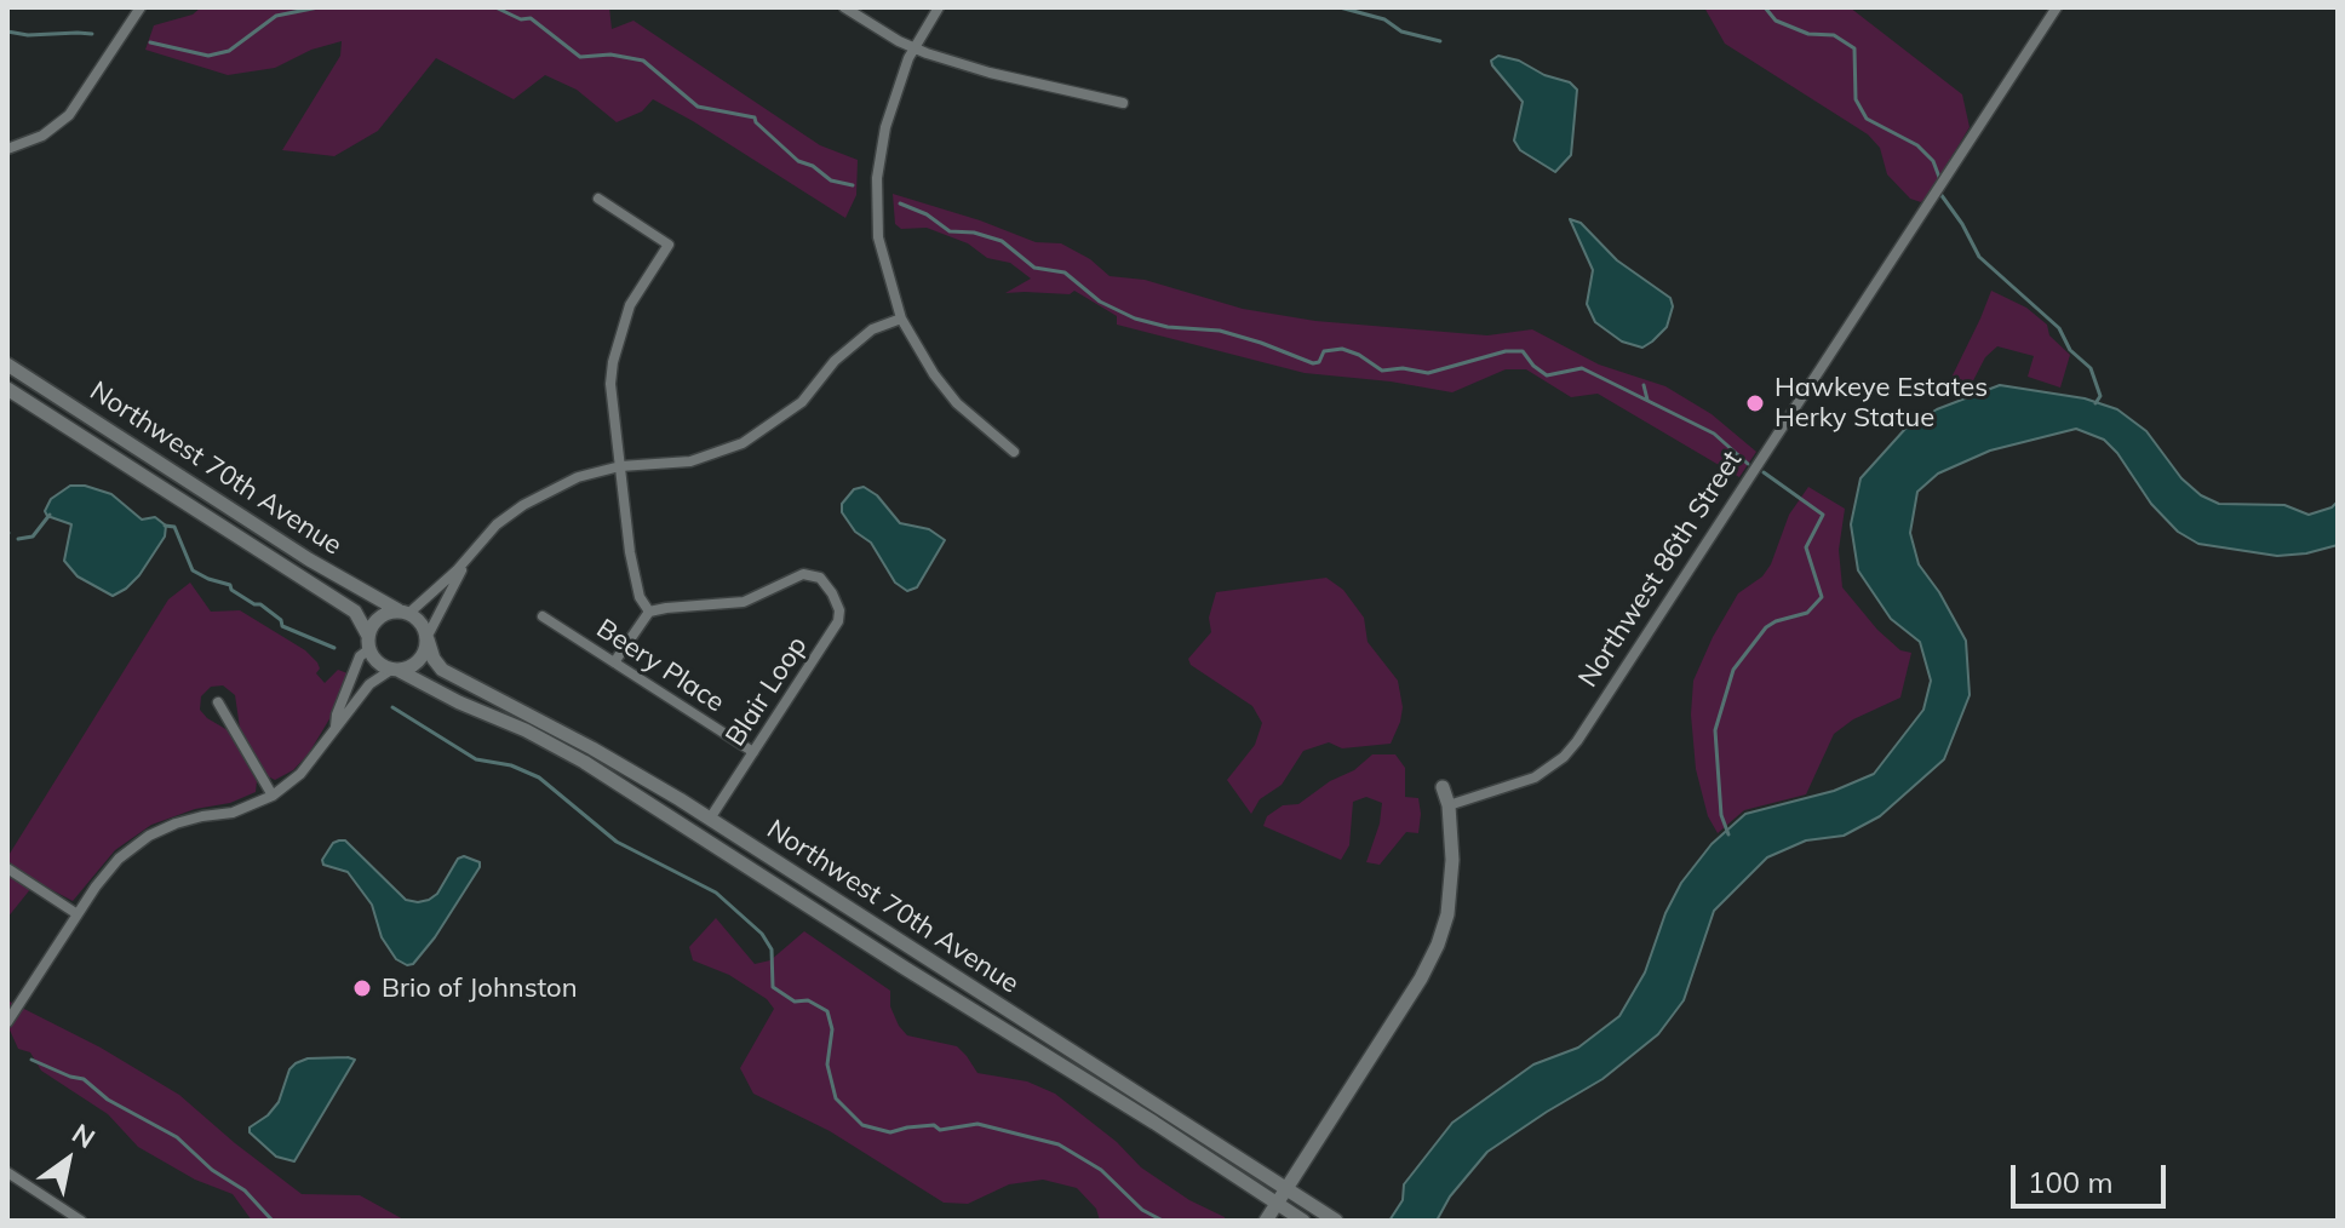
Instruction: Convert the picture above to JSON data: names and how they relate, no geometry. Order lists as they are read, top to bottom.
{
  "streets": {
    "main road": ["Northwest 70th Avenue"],
    "street": ["Northwest 86th Street", "Beery Place", "Blair Loop"]
  },
  "crossings": [
    ["Northwest 70th Avenue", "Blair Loop"],
    ["Beery Place", "Blair Loop"]
  ],
  "places": ["Hawkeye Estates Herky Statue", "Brio of Johnston"],
  "scale_bar": "100 m",
  "north": "top right"
}
